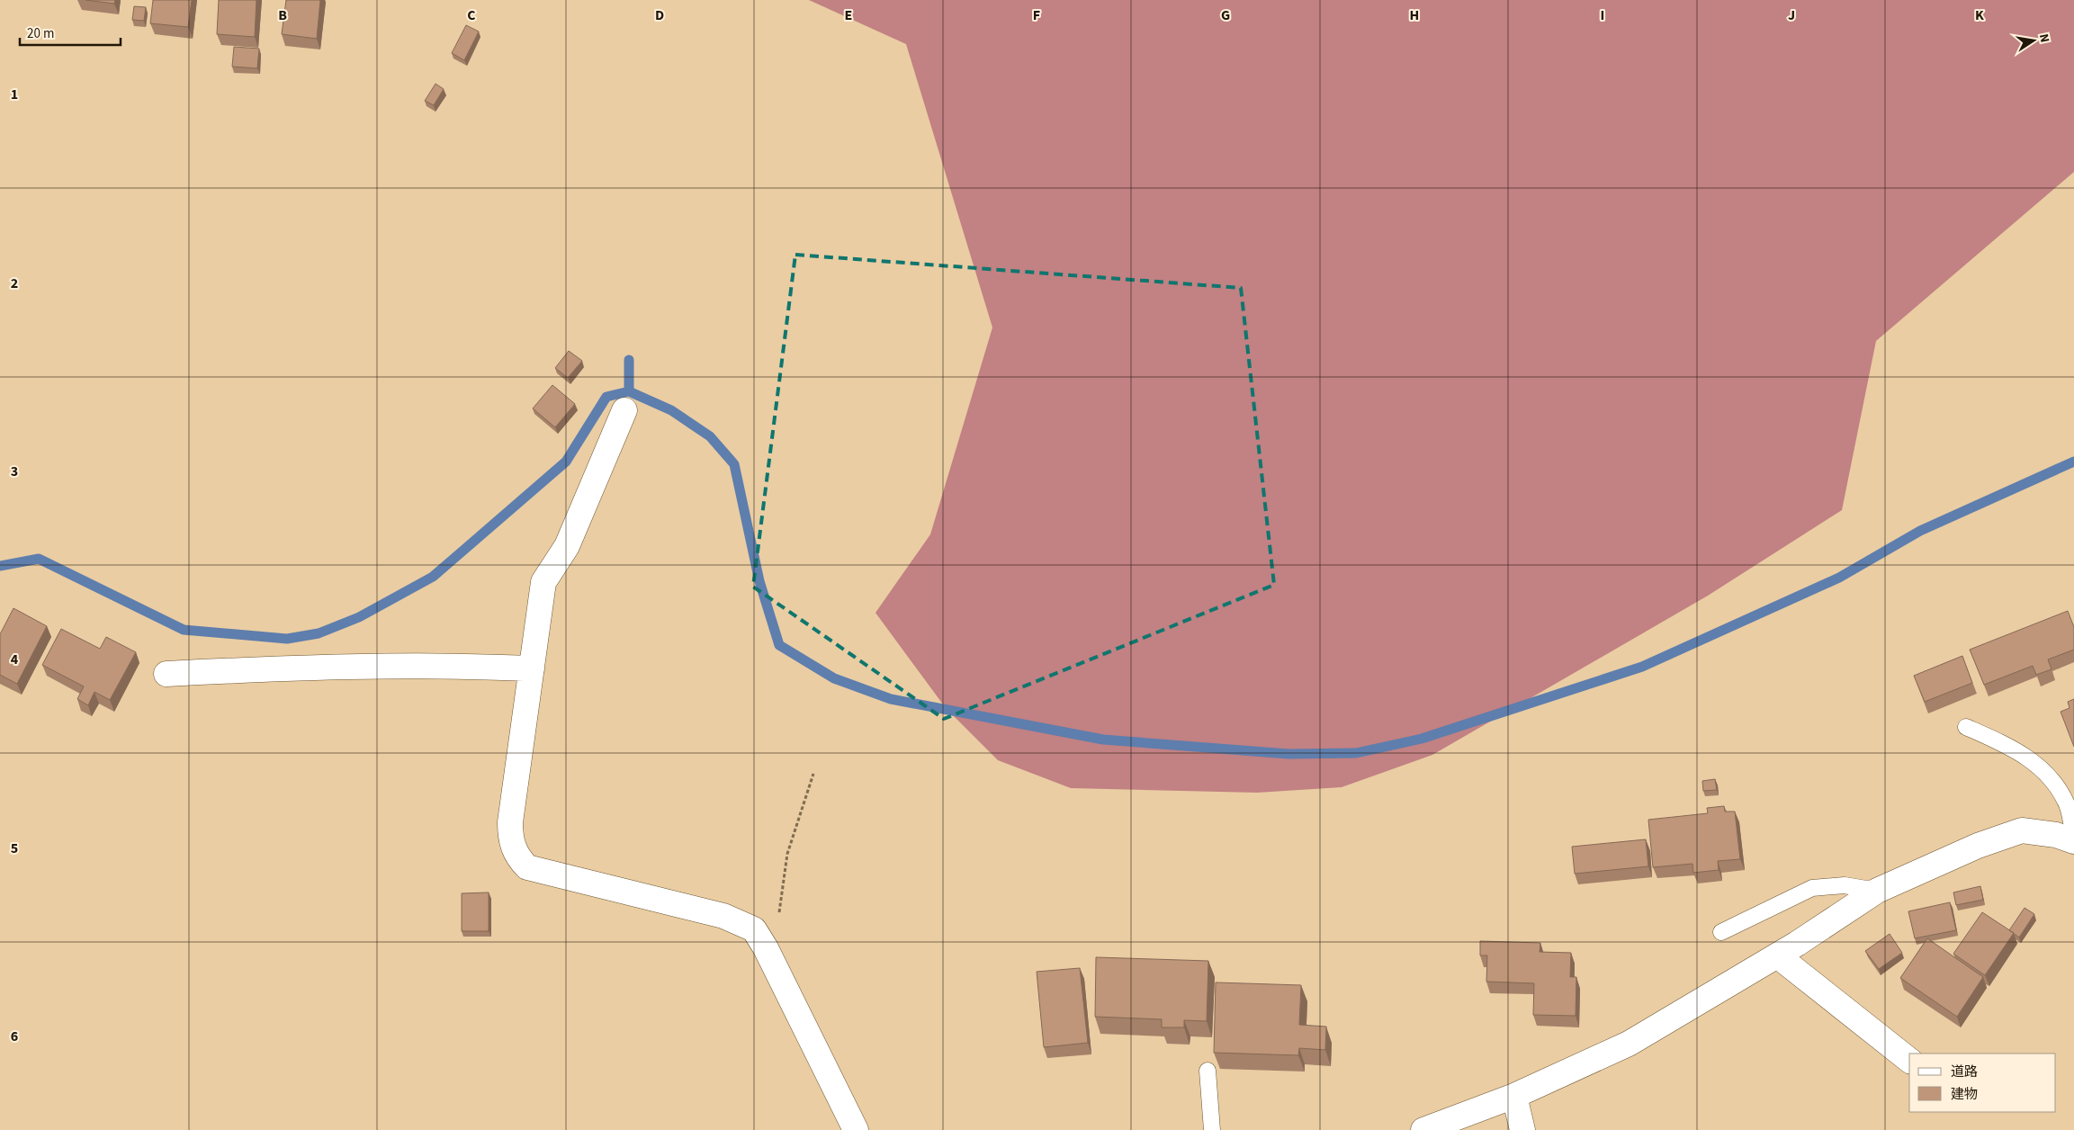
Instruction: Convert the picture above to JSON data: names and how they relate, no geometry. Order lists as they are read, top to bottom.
{
  "legend": ["道路", "建物"],
  "scale_bar": "20 m",
  "north": "right",
  "grid": {
    "columns": [
      "B",
      "C",
      "D",
      "E",
      "F",
      "G",
      "H",
      "I",
      "J",
      "K"
    ],
    "rows": [
      "1",
      "2",
      "3",
      "4",
      "5",
      "6"
    ]
  }
}
